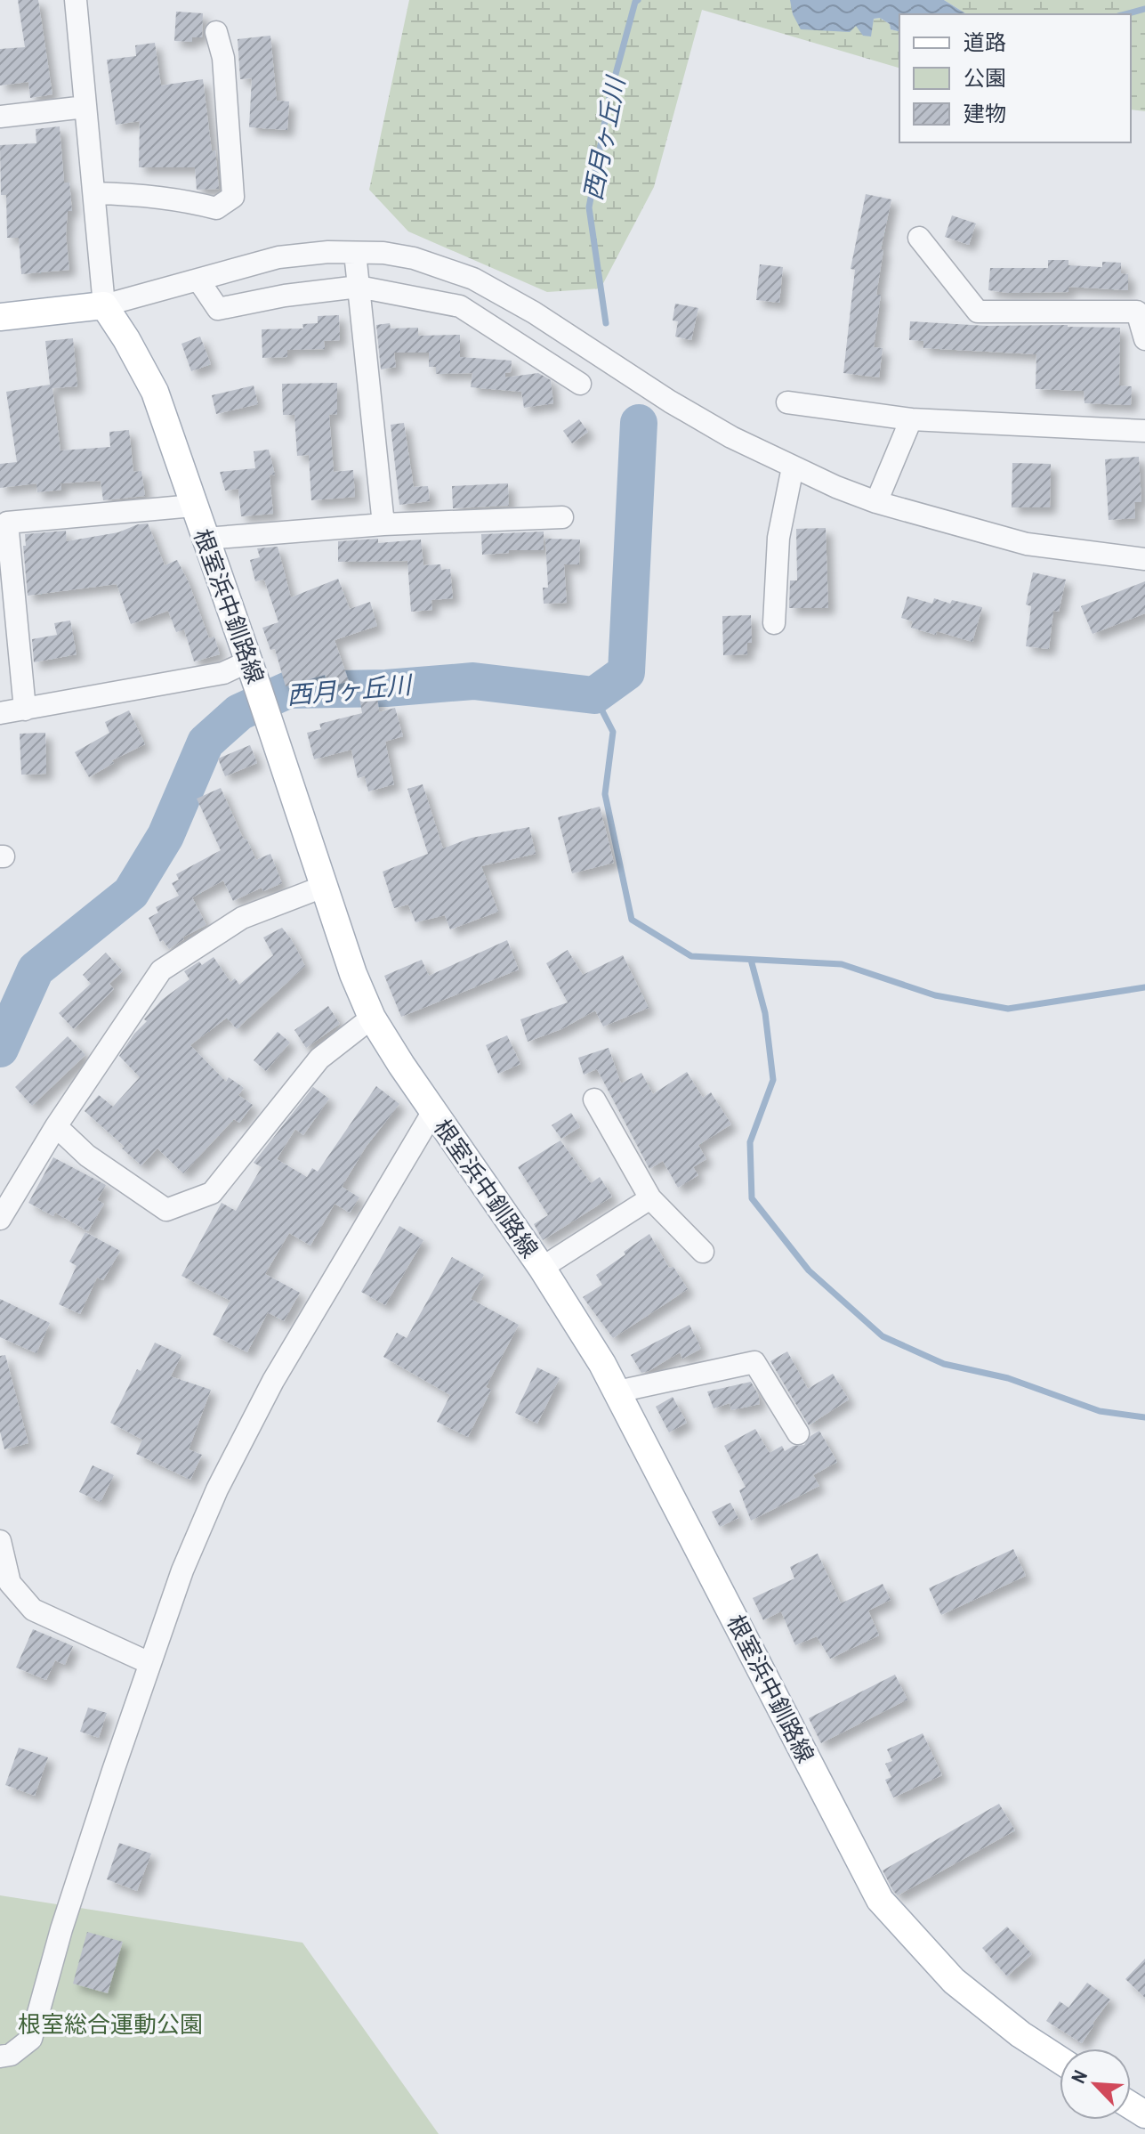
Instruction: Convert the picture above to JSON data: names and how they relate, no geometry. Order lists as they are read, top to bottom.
{
  "streets": {
    "main road": ["根室浜中釧路線"]
  },
  "water": ["西月ヶ丘川"],
  "parks": ["根室総合運動公園"],
  "legend": ["道路", "公園", "建物"],
  "north": "top left"
}
